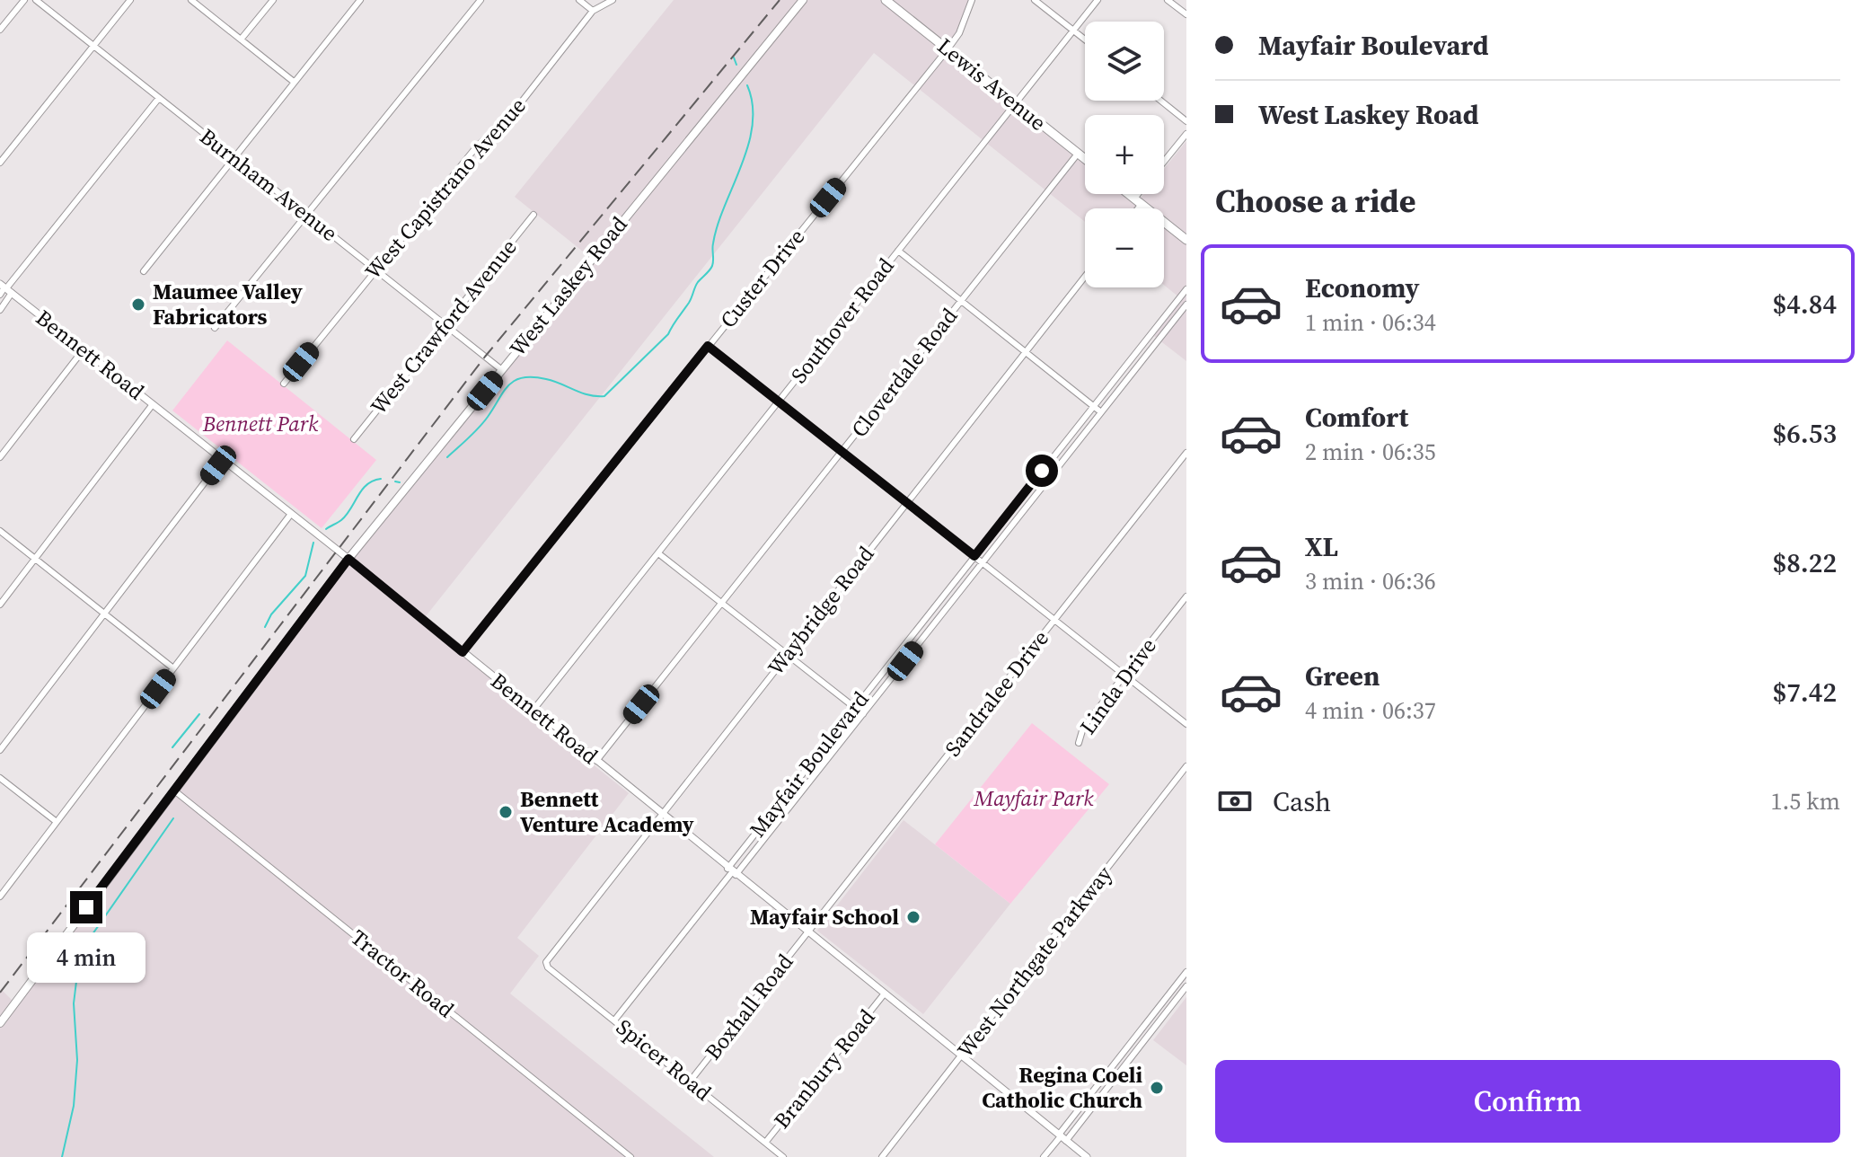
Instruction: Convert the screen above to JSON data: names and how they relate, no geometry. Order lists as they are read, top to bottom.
{
  "streets": {
    "main road": ["Lewis Avenue", "West Laskey Road"],
    "street": [
      "Burnham Avenue",
      "West Capistrano Avenue",
      "Custer Drive",
      "Southover Road",
      "West Crawford Avenue",
      "Bennett Road",
      "Cloverdale Road",
      "Waybridge Road",
      "Linda Drive",
      "Sandralee Drive",
      "Mayfair Boulevard",
      "West Northgate Parkway",
      "Tractor Road",
      "Boxhall Road",
      "Spicer Road",
      "Branbury Road"
    ]
  },
  "crossings": [
    ["Lewis Avenue", "Custer Drive"],
    ["Lewis Avenue", "Southover Road"],
    ["Lewis Avenue", "Cloverdale Road"],
    ["Burnham Avenue", "West Capistrano Avenue"],
    ["Burnham Avenue", "West Laskey Road"],
    ["Burnham Avenue", "West Crawford Avenue"],
    ["Custer Drive", "Bennett Road"],
    ["West Laskey Road", "Bennett Road"],
    ["West Laskey Road", "Tractor Road"],
    ["Southover Road", "Bennett Road"],
    ["Bennett Road", "Cloverdale Road"],
    ["Bennett Road", "Waybridge Road"],
    ["Bennett Road", "Sandralee Drive"],
    ["Bennett Road", "Mayfair Boulevard"],
    ["Bennett Road", "West Northgate Parkway"],
    ["Bennett Road", "Boxhall Road"],
    ["Bennett Road", "Branbury Road"],
    ["Waybridge Road", "Spicer Road"],
    ["Sandralee Drive", "Boxhall Road"],
    ["Mayfair Boulevard", "Spicer Road"],
    ["Boxhall Road", "Spicer Road"],
    ["Spicer Road", "Branbury Road"]
  ],
  "parks": ["Bennett Park", "Mayfair Park"],
  "places": [
    "Maumee Valley Fabricators",
    "Bennett Venture Academy",
    "Mayfair School",
    "Regina Coeli Catholic Church"
  ],
  "page": {
    "banner": ["Mayfair Boulevard", "West Laskey Road"],
    "map_buttons": ["+", "−"],
    "heading": "Choose a ride",
    "list": [
      {
        "name": "Economy",
        "note": "1 min · 06:34",
        "value": "$4.84"
      },
      {
        "name": "Comfort",
        "note": "2 min · 06:35",
        "value": "$6.53"
      },
      {
        "name": "XL",
        "note": "3 min · 06:36",
        "value": "$8.22"
      },
      {
        "name": "Green",
        "note": "4 min · 06:37",
        "value": "$7.42"
      }
    ],
    "pay": ["Cash", "1.5 km"],
    "bubble": "4 min",
    "buttons": "Confirm"
  }
}
